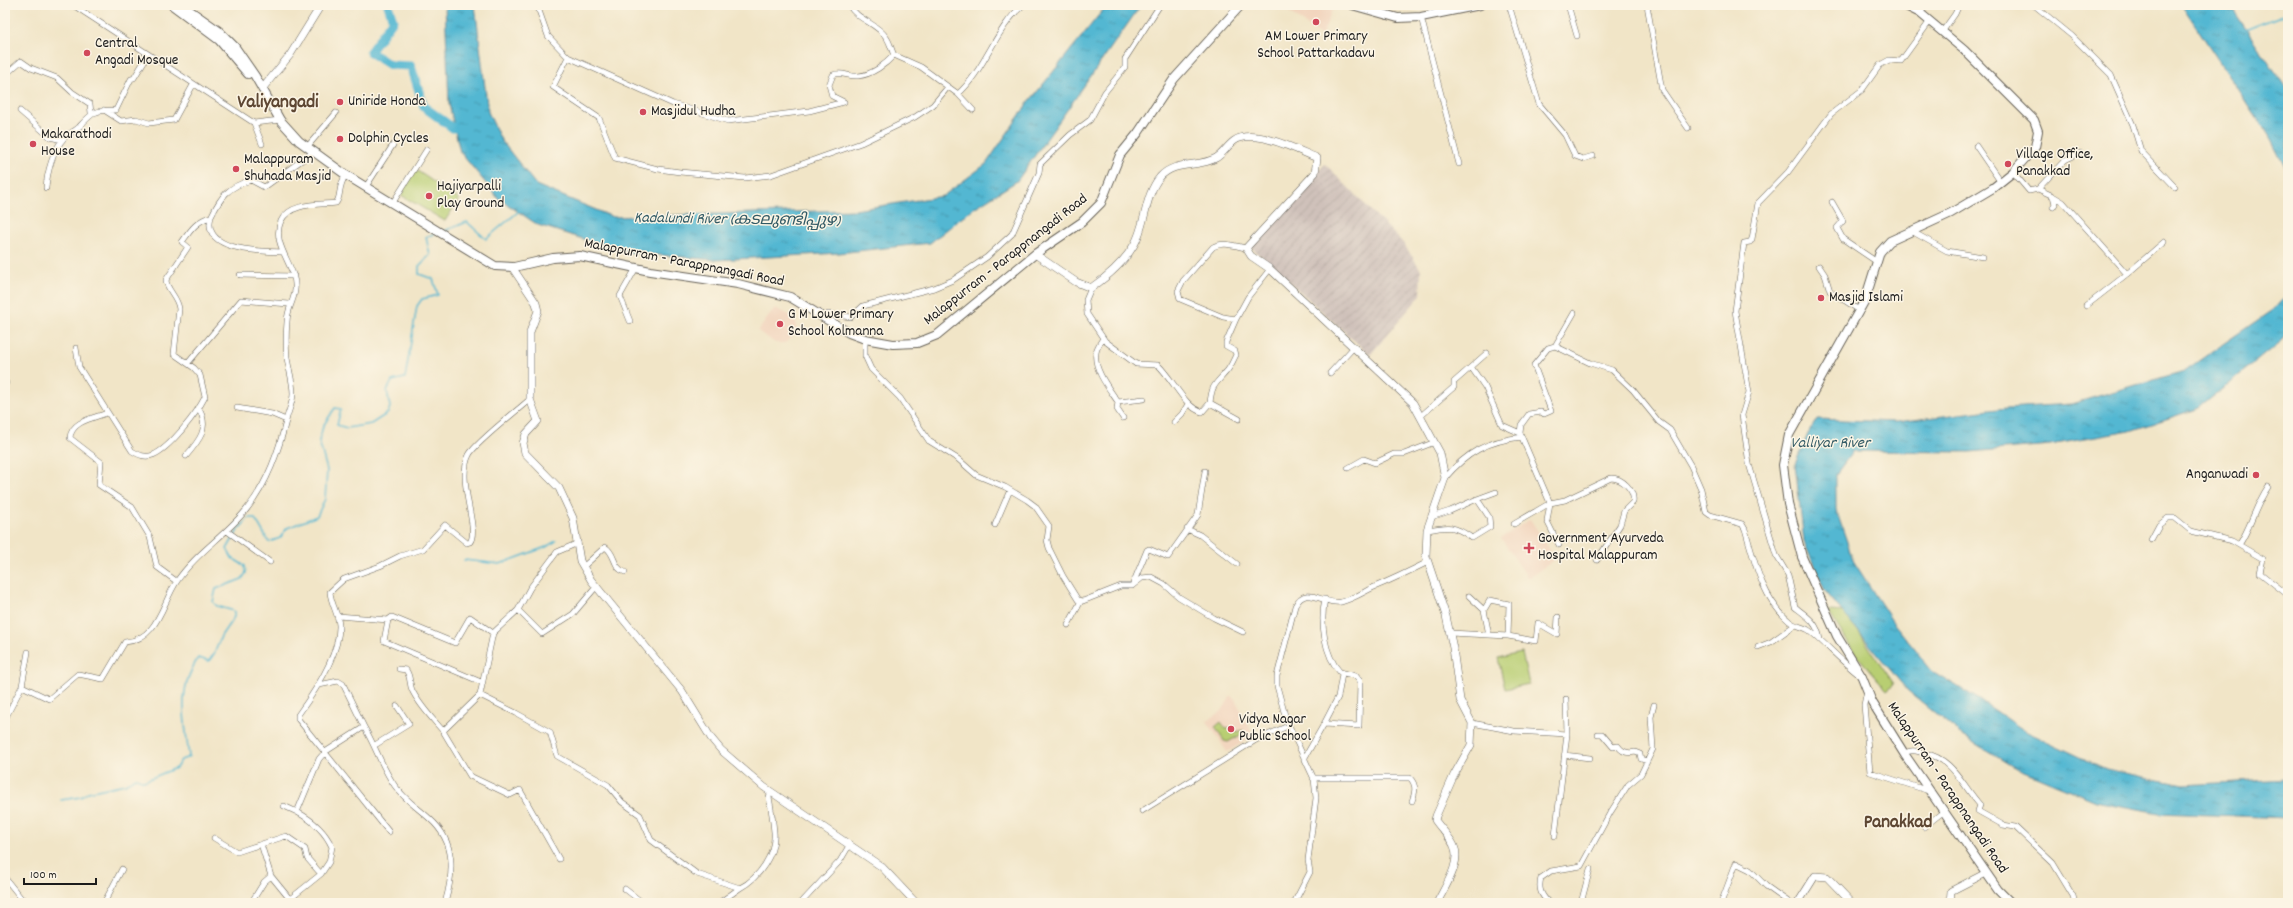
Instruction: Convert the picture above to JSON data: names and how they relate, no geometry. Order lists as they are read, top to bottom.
{
  "streets": {
    "main road": ["Malappurram - Parappnangadi Road"]
  },
  "districts": ["Valiyangadi", "Panakkad"],
  "water": ["Kadalundi River (കടലുണ്ടിപ്പുഴ)", "Valliyar River"],
  "places": {
    "other": [
      "AM Lower Primary School Pattarkadavu",
      "Central Angadi Mosque",
      "Uniride Honda",
      "Masjidul Hudha",
      "Dolphin Cycles",
      "Makarathodi House",
      "Village Office, Panakkad",
      "Malappuram Shuhada Masjid",
      "Hajiyarpalli Play Ground",
      "Masjid Islami",
      "G M Lower Primary School Kolmanna",
      "Anganwadi",
      "Vidya Nagar Public School"
    ],
    "health": ["Government Ayurveda Hospital Malappuram"]
  },
  "scale_bar": "100 m"
}
